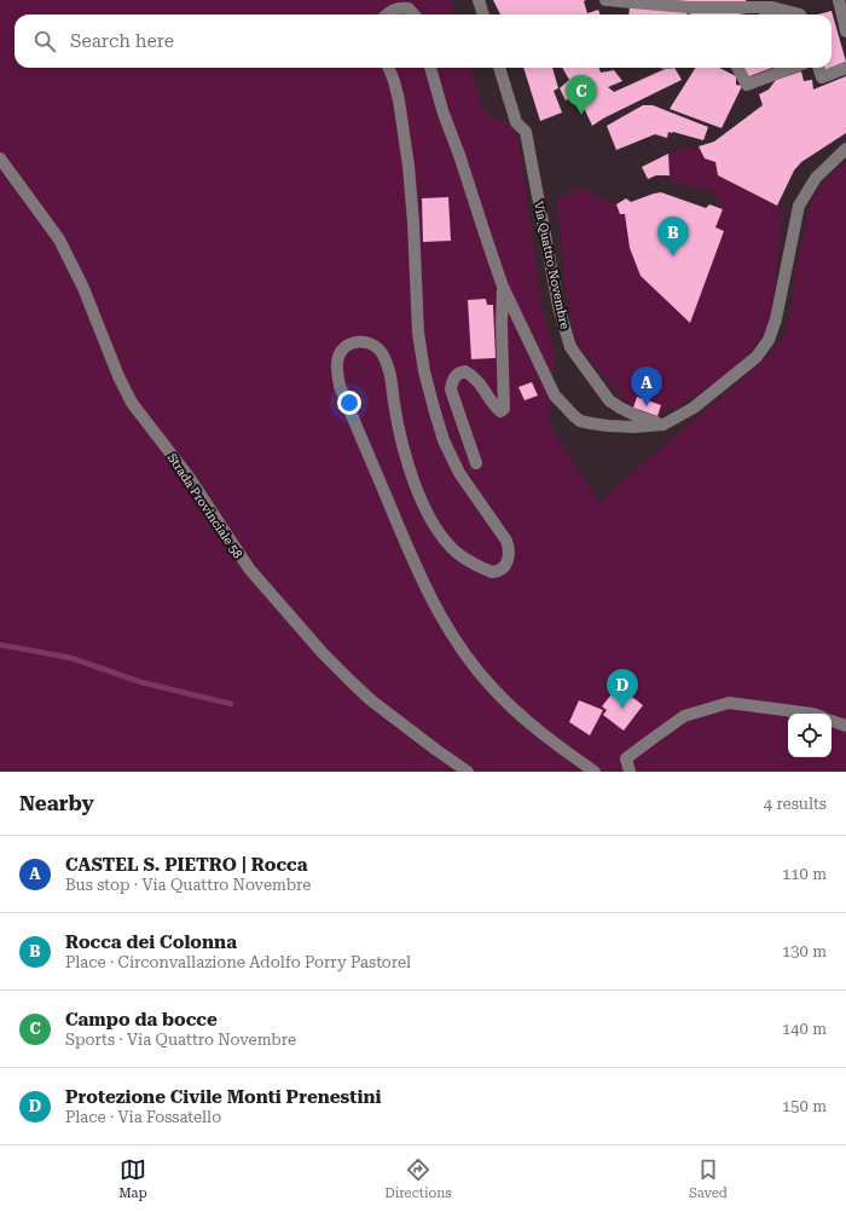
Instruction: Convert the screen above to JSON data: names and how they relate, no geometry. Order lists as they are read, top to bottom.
{
  "streets": {
    "street": ["Via Quattro Novembre", "Strada Provinciale 58"]
  },
  "page": {
    "search": "Search here",
    "pins": [
      "C",
      "B",
      "A",
      "D"
    ],
    "heading": ["Nearby", "4 results"],
    "list": [
      {
        "mark": "A",
        "name": "CASTEL S. PIETRO | Rocca",
        "note": "Bus stop · Via Quattro Novembre",
        "value": "110 m"
      },
      {
        "mark": "B",
        "name": "Rocca dei Colonna",
        "note": "Place · Circonvallazione Adolfo Porry Pastorel",
        "value": "130 m"
      },
      {
        "mark": "C",
        "name": "Campo da bocce",
        "note": "Sports · Via Quattro Novembre",
        "value": "140 m"
      },
      {
        "mark": "D",
        "name": "Protezione Civile Monti Prenestini",
        "note": "Place · Via Fossatello",
        "value": "150 m"
      }
    ],
    "nav": ["Map", "Directions", "Saved"]
  }
}
